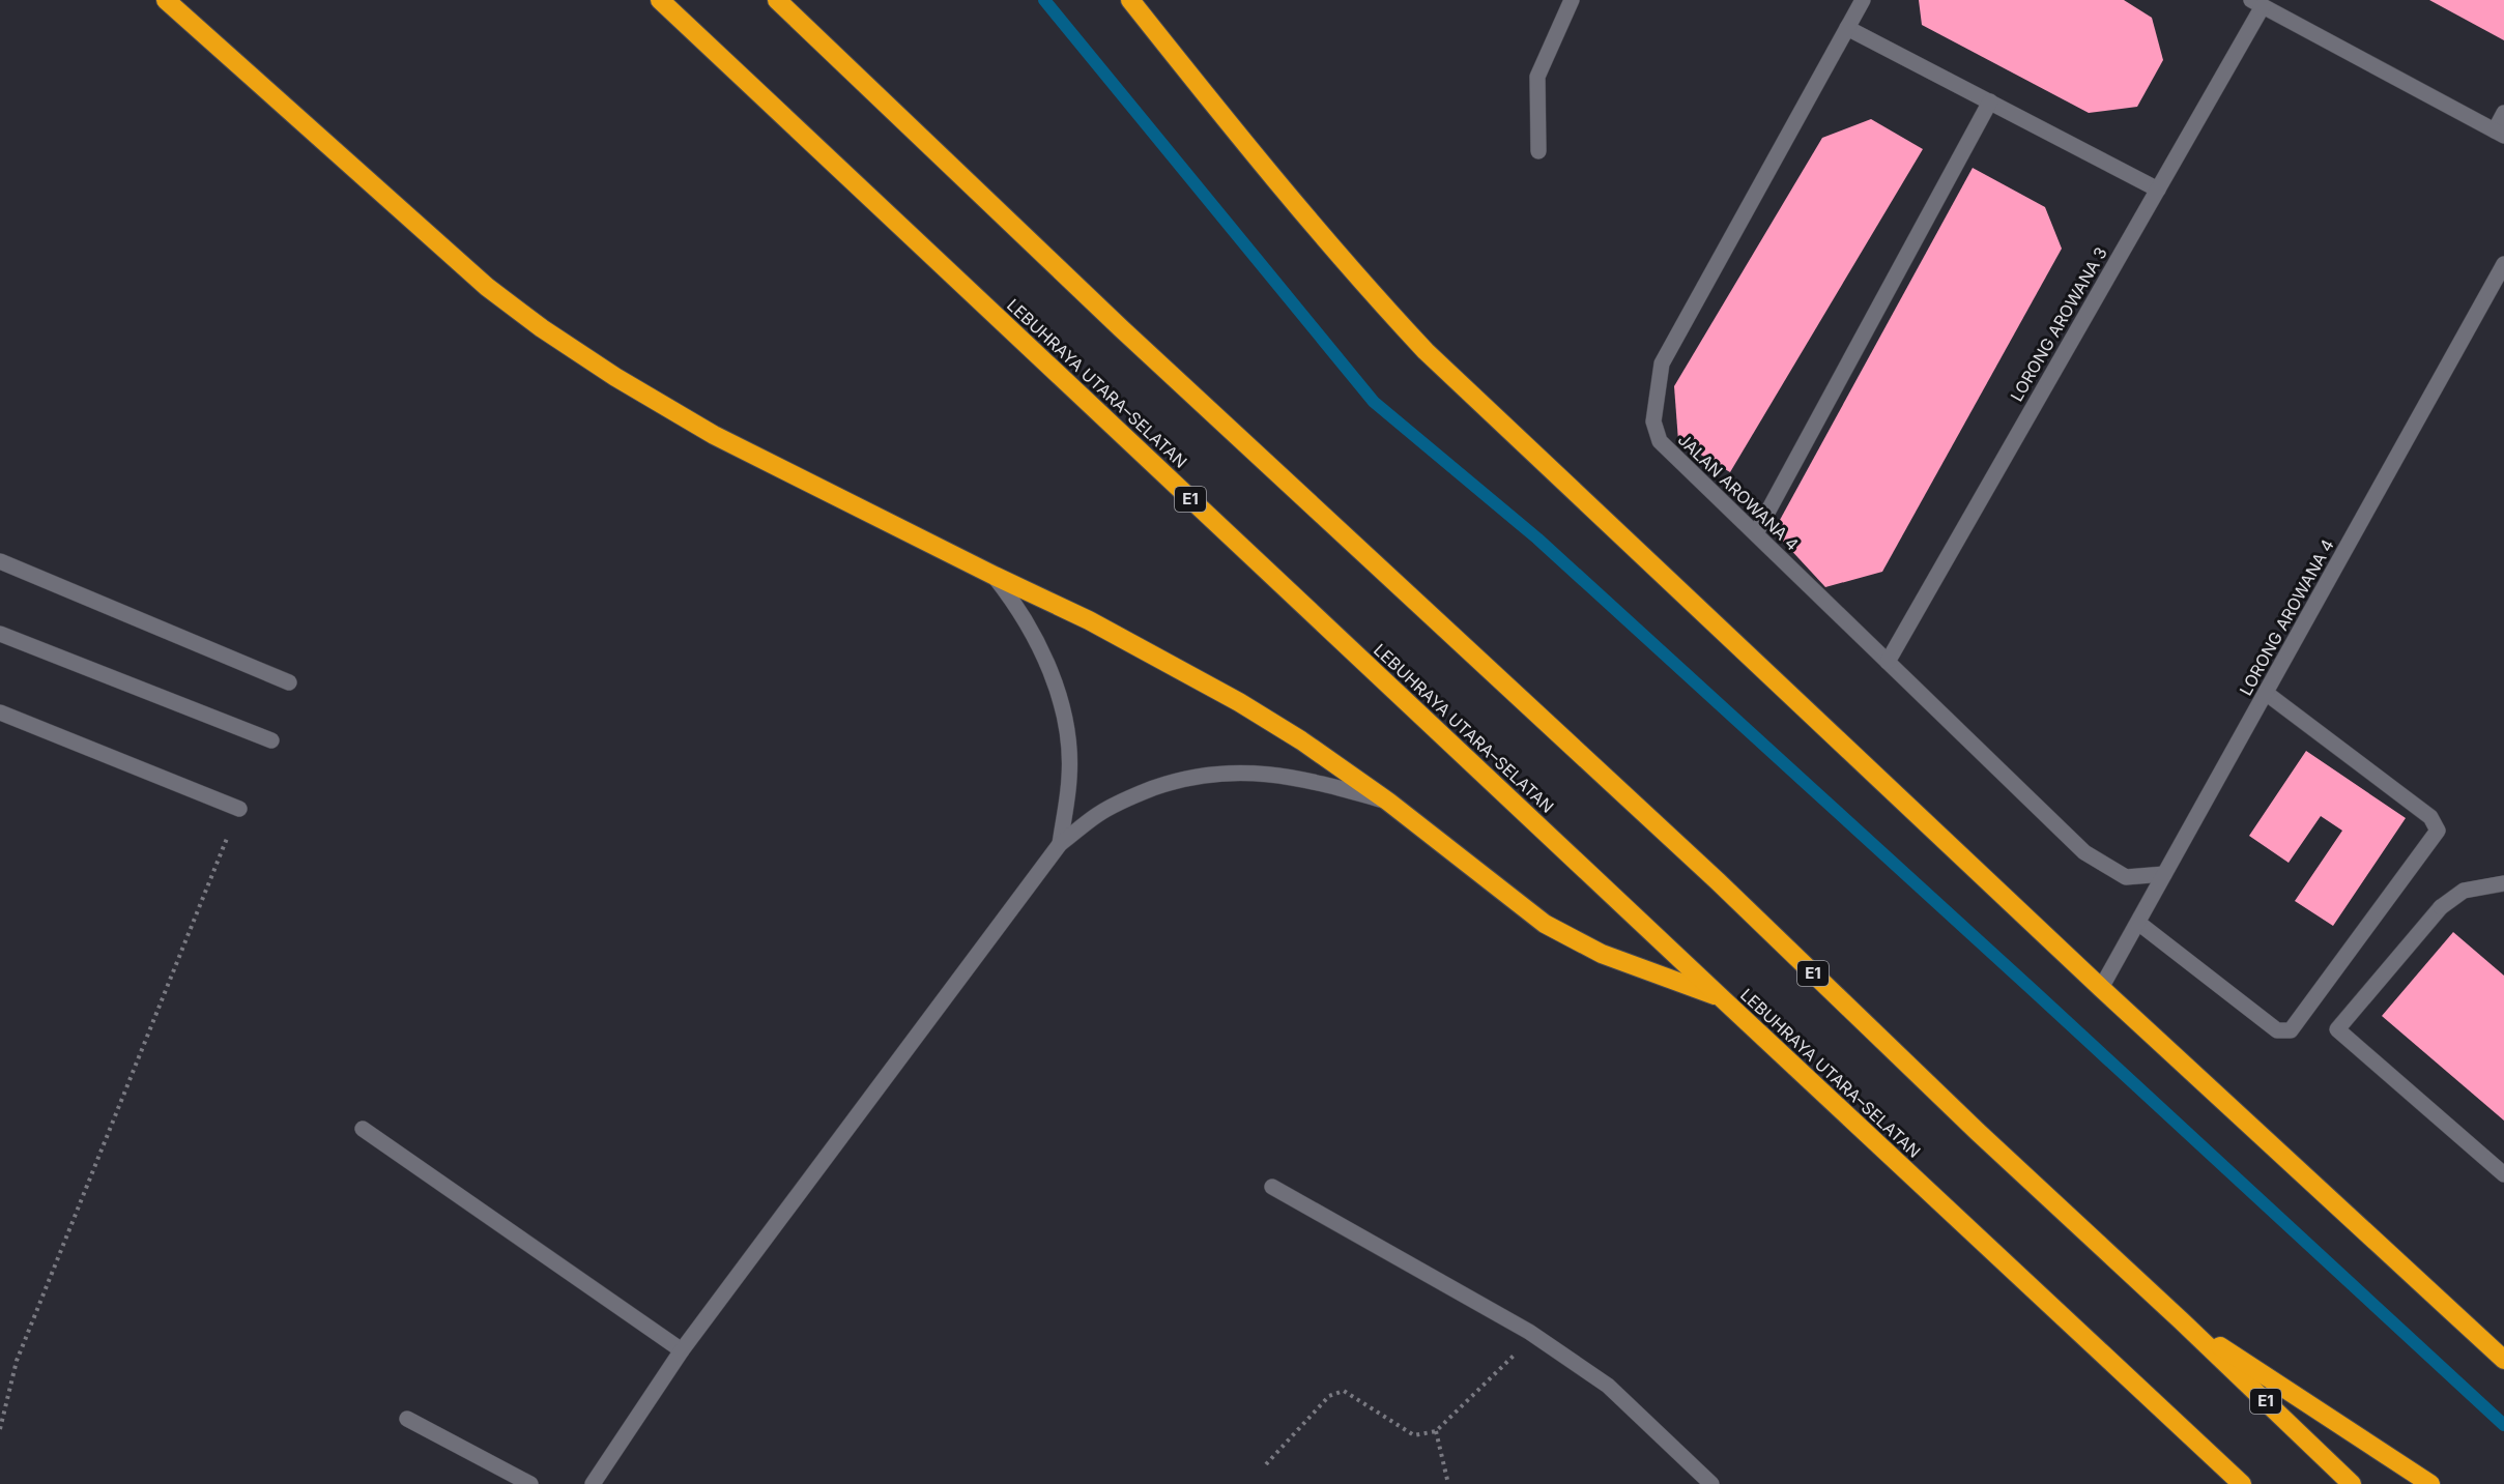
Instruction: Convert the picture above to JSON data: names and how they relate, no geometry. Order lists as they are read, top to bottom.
{
  "streets": {
    "highway": ["LEBUHRAYA UTARA–SELATAN", "E1"],
    "street": ["LORONG AROWANA 3", "JALAN AROWANA 4", "LORONG AROWANA 4"]
  },
  "crossings": [
    ["LORONG AROWANA 3", "JALAN AROWANA 4"],
    ["JALAN AROWANA 4", "LORONG AROWANA 4"]
  ]
}
